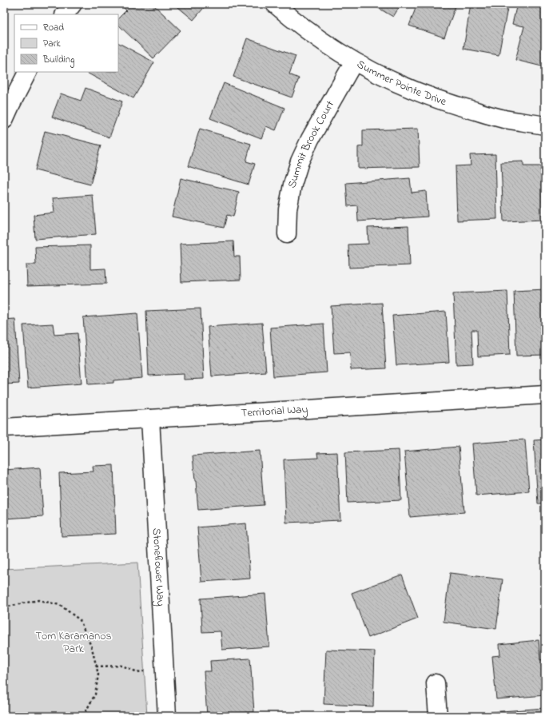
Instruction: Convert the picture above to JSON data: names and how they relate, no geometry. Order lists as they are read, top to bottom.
{
  "streets": {
    "street": [
      "Summer Pointe Drive",
      "Summit Brook Court",
      "Territorial Way",
      "Stoneflower Way"
    ]
  },
  "crossings": [
    ["Summer Pointe Drive", "Summit Brook Court"],
    ["Territorial Way", "Stoneflower Way"]
  ],
  "parks": ["Tom Karamanos Park"],
  "legend": ["Road", "Park", "Building"]
}
